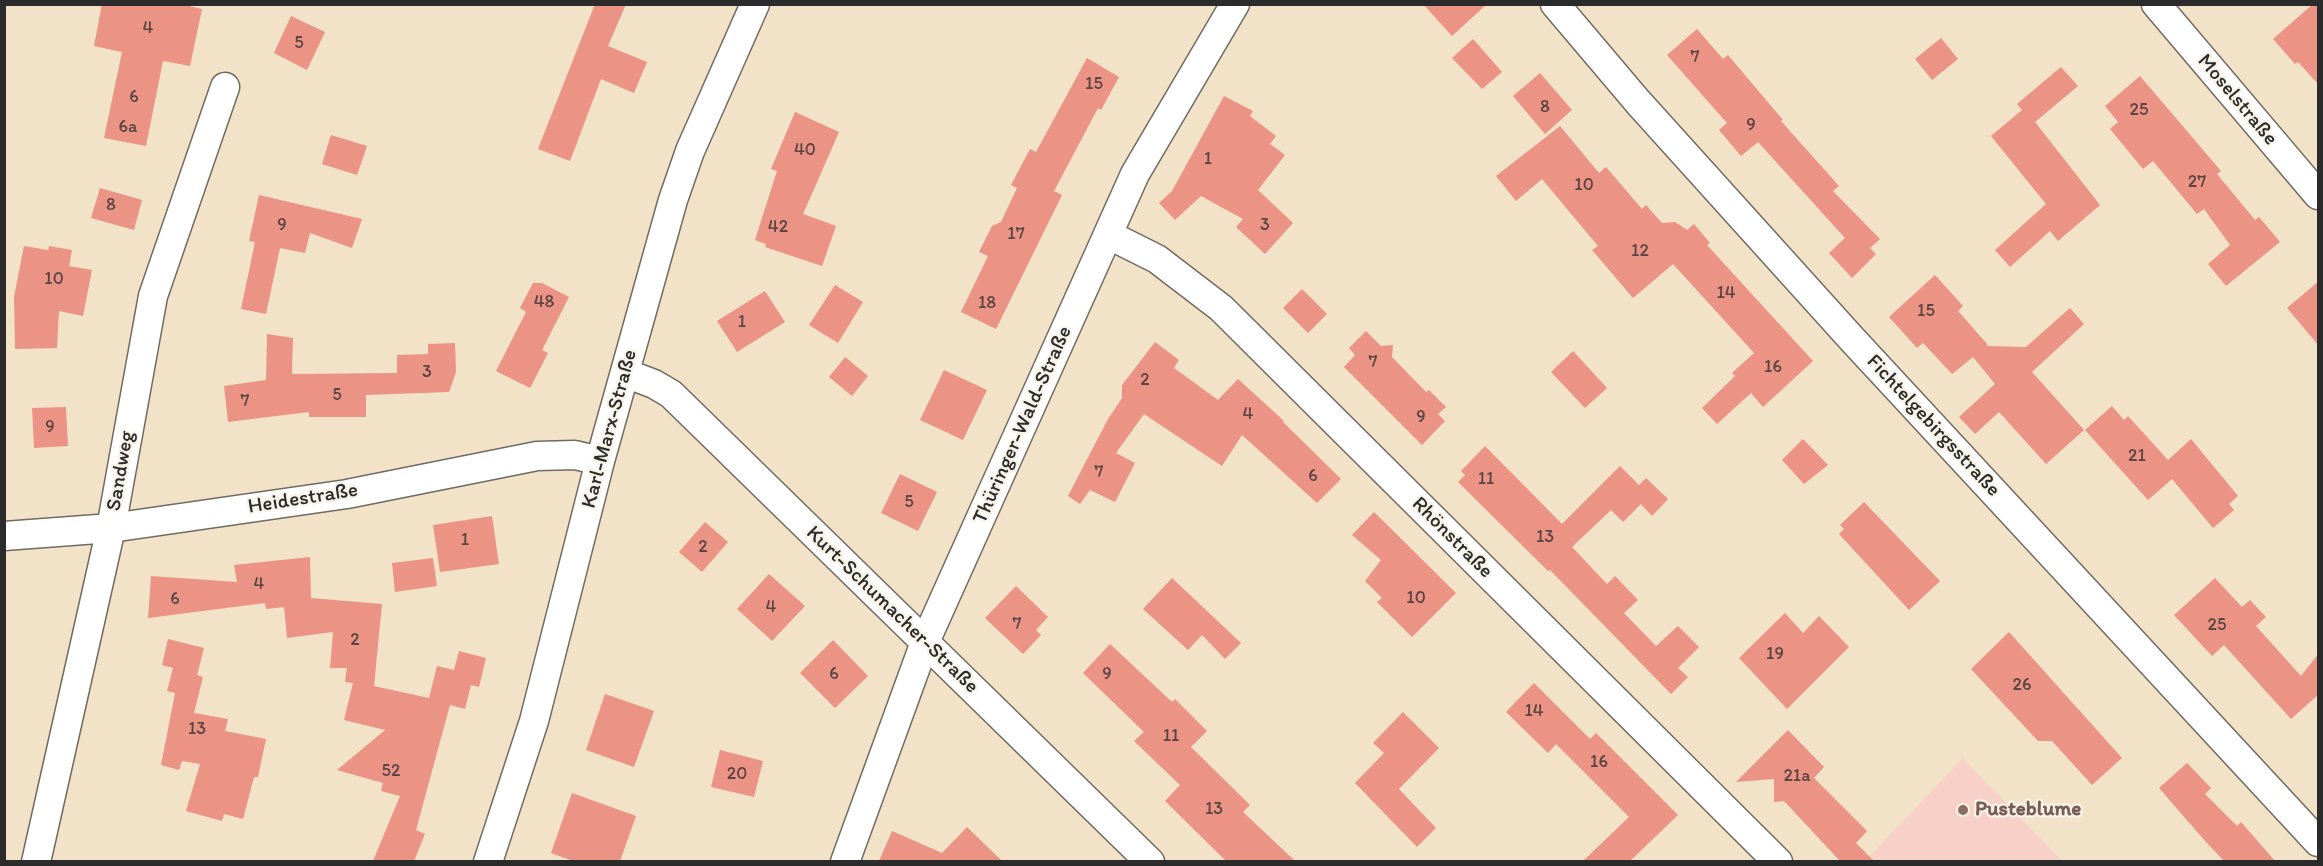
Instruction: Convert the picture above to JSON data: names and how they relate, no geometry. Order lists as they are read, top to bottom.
{
  "streets": {
    "street": [
      "Moselstraße",
      "Thüringer-Wald-Straße",
      "Fichtelgebirgsstraße",
      "Karl-Marx-Straße",
      "Sandweg",
      "Heidestraße",
      "Rhönstraße",
      "Kurt-Schumacher-Straße"
    ]
  },
  "crossings": [
    ["Thüringer-Wald-Straße", "Rhönstraße"],
    ["Thüringer-Wald-Straße", "Kurt-Schumacher-Straße"],
    ["Karl-Marx-Straße", "Heidestraße"],
    ["Karl-Marx-Straße", "Kurt-Schumacher-Straße"],
    ["Sandweg", "Heidestraße"]
  ],
  "places": ["Pusteblume"],
  "house_numbers": [
    "4",
    "5",
    "7",
    "15",
    "6",
    "8",
    "25",
    "9",
    "6a",
    "40",
    "1",
    "27",
    "10",
    "8",
    "9",
    "3",
    "42",
    "17",
    "12",
    "10",
    "14",
    "48",
    "18",
    "15",
    "1",
    "7",
    "16",
    "3",
    "2",
    "5",
    "7",
    "4",
    "9",
    "9",
    "21",
    "7",
    "6",
    "11",
    "5",
    "13",
    "1",
    "2",
    "4",
    "10",
    "6",
    "4",
    "7",
    "25",
    "2",
    "19",
    "6",
    "9",
    "26",
    "14",
    "13",
    "11",
    "16",
    "52",
    "20",
    "21a",
    "13"
  ]
}
